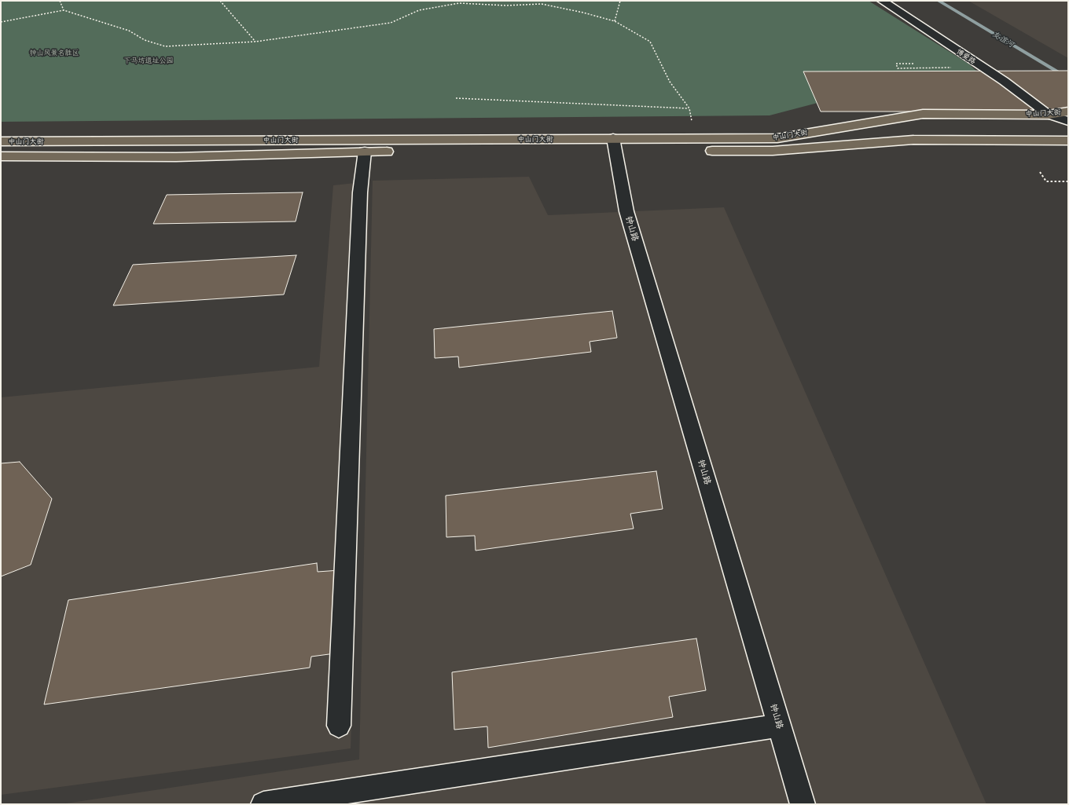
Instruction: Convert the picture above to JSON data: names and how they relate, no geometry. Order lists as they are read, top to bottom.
{
  "streets": {
    "main road": ["中山门大街"],
    "street": ["博爱路", "钟山路"]
  },
  "crossings": [
    ["博爱路", "中山门大街"],
    ["中山门大街", "钟山路"]
  ],
  "water": ["友谊河"],
  "parks": ["钟山风景名胜区", "下马坊遗址公园"]
}
